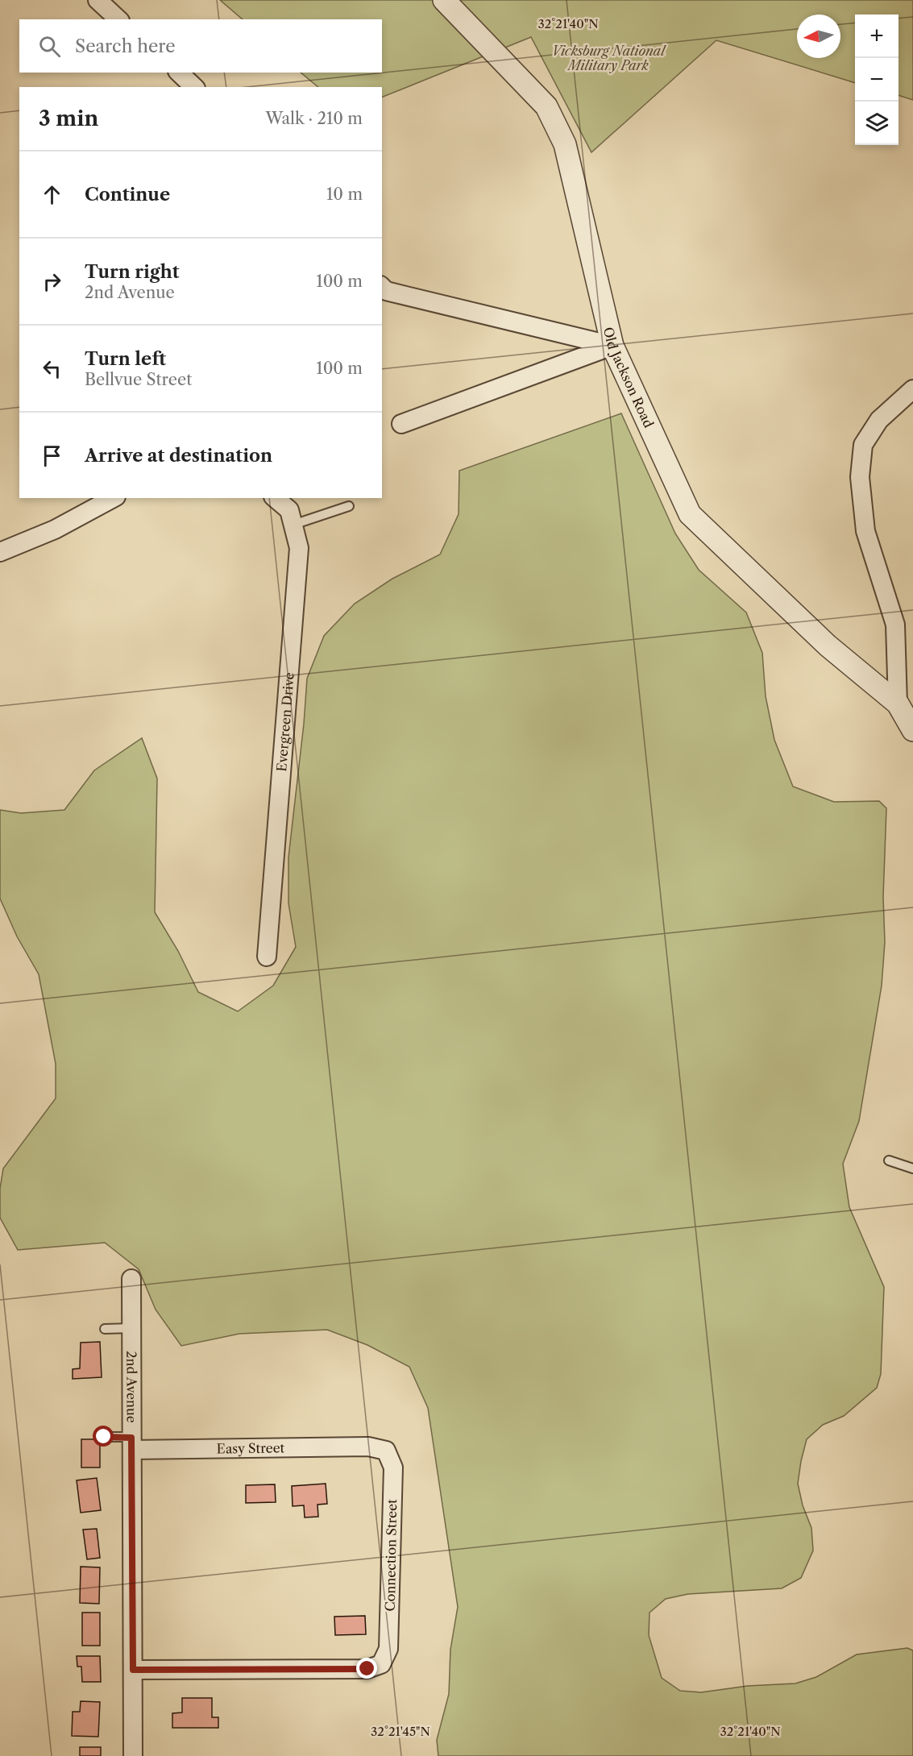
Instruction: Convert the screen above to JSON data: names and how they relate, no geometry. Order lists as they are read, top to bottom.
{
  "streets": {
    "street": [
      "Old Jackson Road",
      "Evergreen Drive",
      "2nd Avenue",
      "Easy Street",
      "Connection Street"
    ]
  },
  "crossings": [
    ["2nd Avenue", "Easy Street"],
    ["2nd Avenue", "Connection Street"],
    ["Easy Street", "Connection Street"]
  ],
  "parks": ["Vicksburg National Military Park"],
  "north": "left",
  "page": {
    "map_buttons": ["+", "−"],
    "search": "Search here",
    "heading": ["3 min", "Walk · 210 m"],
    "list": [
      ["Continue", "10 m"],
      ["Turn right", "2nd Avenue", "100 m"],
      ["Turn left", "Bellvue Street", "100 m"],
      "Arrive at destination"
    ]
  },
  "coordinates": ["32°21'40\"N", "32°21'45\"N"]
}
